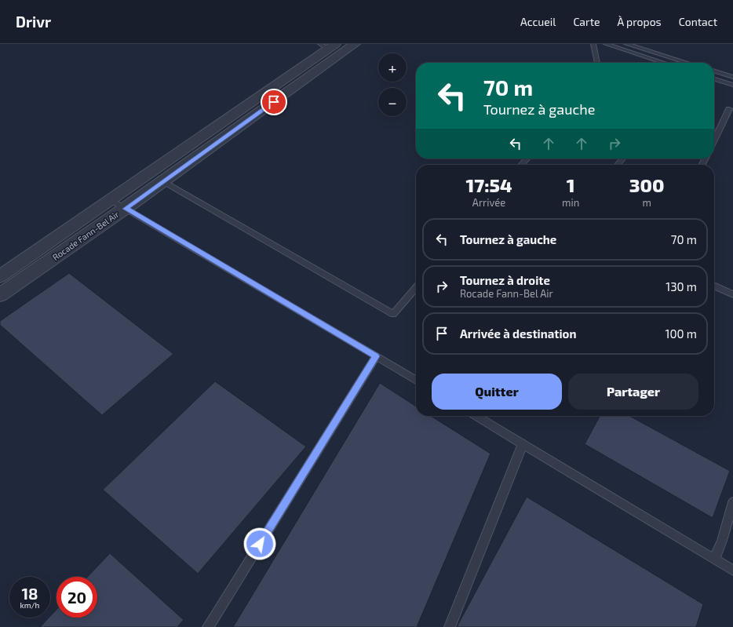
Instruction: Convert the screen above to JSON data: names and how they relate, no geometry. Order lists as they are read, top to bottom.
{
  "streets": {
    "street": ["Rocade Fann-Bel Air"]
  },
  "page": {
    "header": "Drivr",
    "nav": [
      "Accueil",
      "Carte",
      "À propos",
      "Contact"
    ],
    "map_buttons": ["+", "−"],
    "turn": ["70 m", "Tournez à gauche"],
    "eta": [
      "17:54",
      "Arrivée",
      "1",
      "min",
      "300",
      "m"
    ],
    "list": [
      {
        "name": "Tournez à gauche",
        "value": "70 m"
      },
      {
        "name": "Tournez à droite",
        "note": "Rocade Fann-Bel Air",
        "value": "130 m"
      },
      {
        "name": "Arrivée à destination",
        "value": "100 m"
      }
    ],
    "buttons": ["Quitter", "Partager"],
    "speed": "18 km/h",
    "limit": "20"
  }
}
